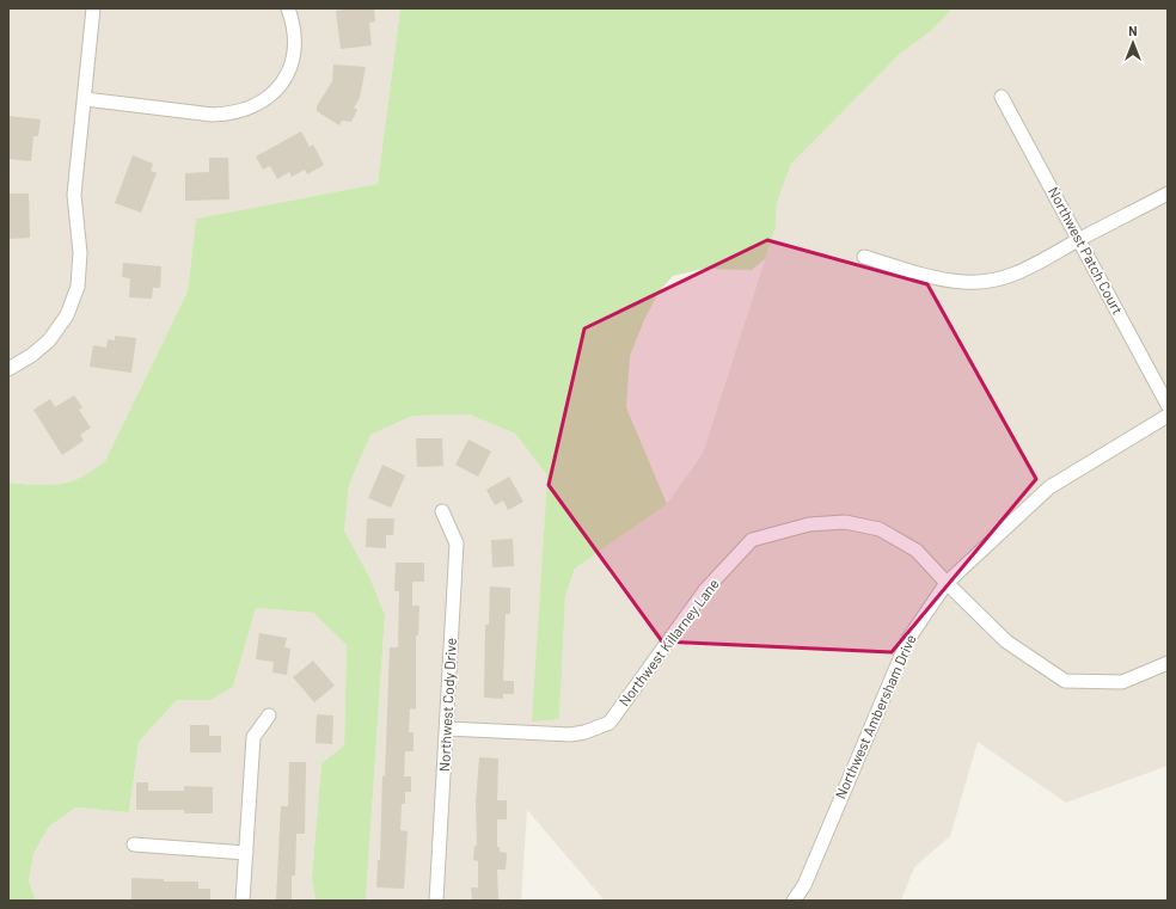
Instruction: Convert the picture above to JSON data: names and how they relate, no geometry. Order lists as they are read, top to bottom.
{
  "streets": {
    "street": [
      "Northwest Patch Court",
      "Northwest Killarney Lane",
      "Northwest Cody Drive",
      "Northwest Ambersham Drive"
    ]
  },
  "crossings": [
    ["Northwest Killarney Lane", "Northwest Cody Drive"],
    ["Northwest Killarney Lane", "Northwest Ambersham Drive"]
  ],
  "north": "top"
}
